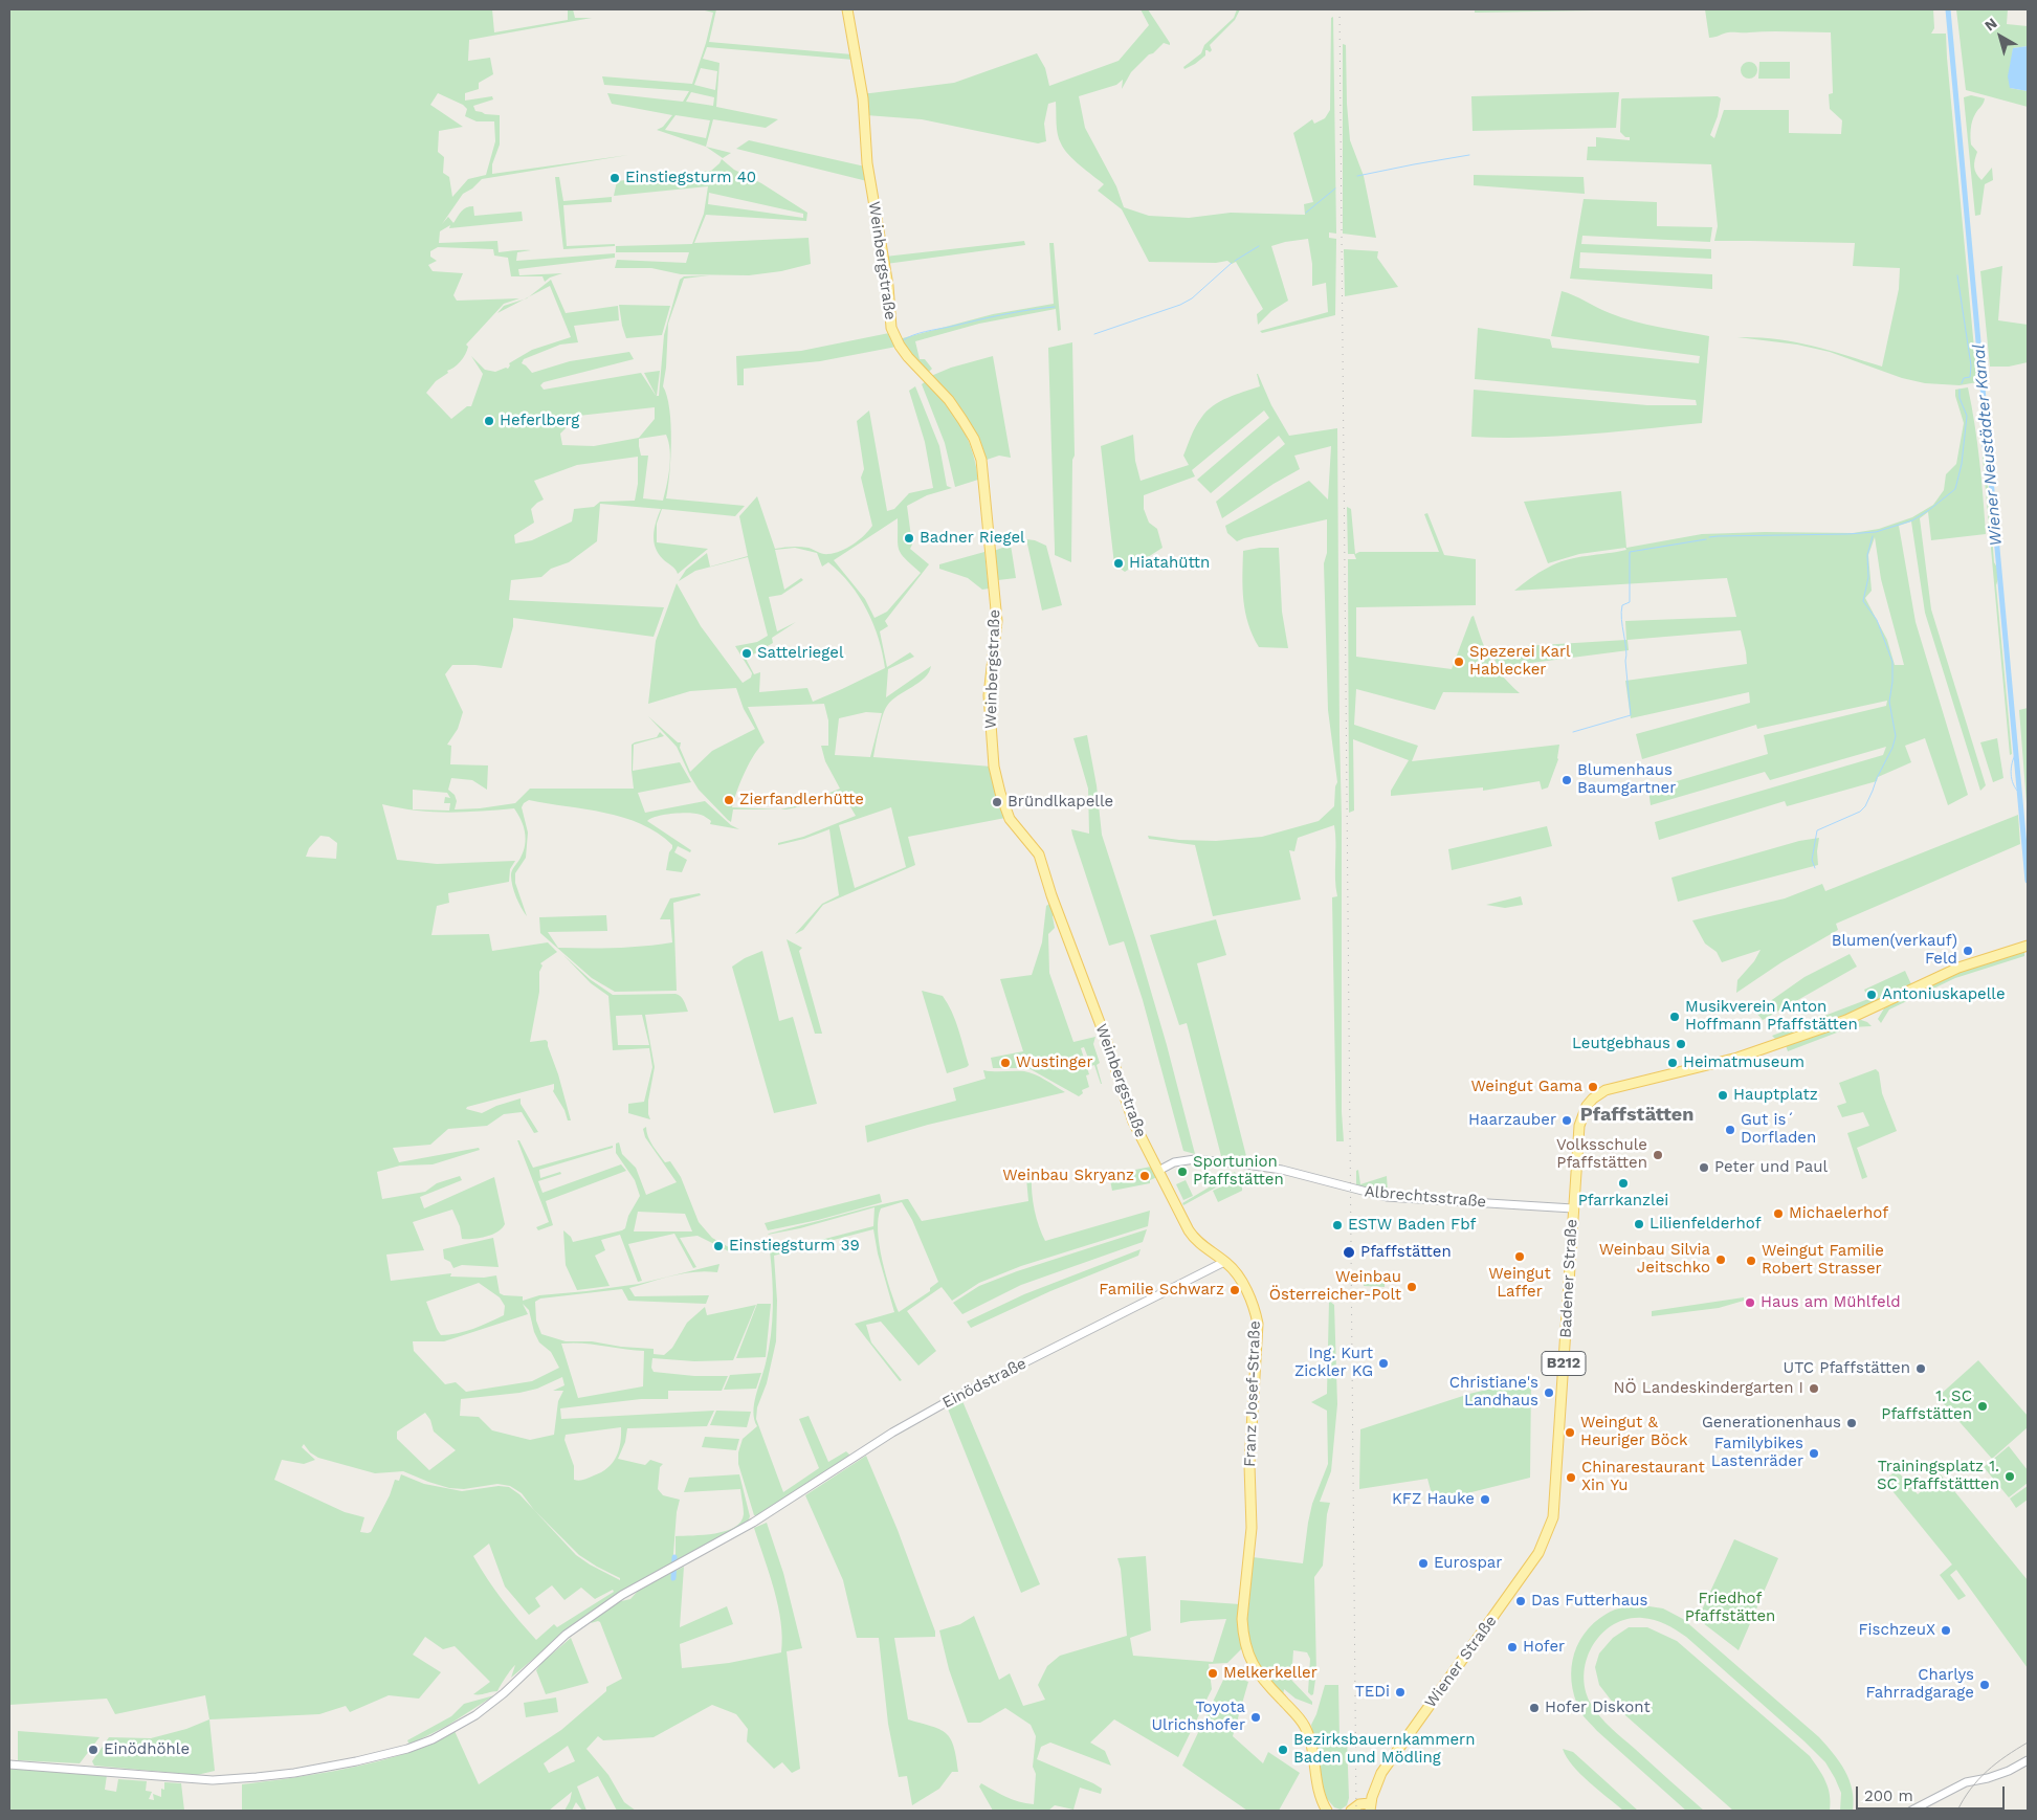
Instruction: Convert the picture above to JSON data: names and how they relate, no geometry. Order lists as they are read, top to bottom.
{
  "streets": {
    "main road": [
      "Weinbergstraße",
      "Badener Straße",
      "B212",
      "Franz Josef-Straße",
      "Wiener Straße"
    ],
    "street": ["Albrechtsstraße", "Einödstraße"]
  },
  "crossings": [
    ["Weinbergstraße", "Albrechtsstraße"],
    ["Weinbergstraße", "Franz Josef-Straße"],
    ["Albrechtsstraße", "Badener Straße"],
    ["Albrechtsstraße", "Franz Josef-Straße"],
    ["Badener Straße", "Wiener Straße"],
    ["Einödstraße", "Franz Josef-Straße"]
  ],
  "districts": ["Pfaffstätten"],
  "water": ["Wiener Neustädter Kanal"],
  "parks": ["Friedhof Pfaffstätten"],
  "places": [
    "Einstiegsturm 40",
    "Heferlberg",
    "Badner Riegel",
    "Hiatahüttn",
    "Sattelriegel",
    "Spezerei Karl Hablecker",
    "Blumenhaus Baumgartner",
    "Zierfandlerhütte",
    "Bründlkapelle",
    "Blumen(verkauf) Feld",
    "Antoniuskapelle",
    "Musikverein Anton Hoffmann Pfaffstätten",
    "Leutgebhaus",
    "Wustinger",
    "Heimatmuseum",
    "Weingut Gama",
    "Hauptplatz",
    "Haarzauber",
    "Gut is´ Dorfladen",
    "Volksschule Pfaffstätten",
    "Peter und Paul",
    "Sportunion Pfaffstätten",
    "Weinbau Skryanz",
    "Pfarrkanzlei",
    "Michaelerhof",
    "Lilienfelderhof",
    "ESTW Baden Fbf",
    "Einstiegsturm 39",
    "Pfaffstätten",
    "Weingut Laffer",
    "Weinbau Silvia Jeitschko",
    "Weingut Familie Robert Strasser",
    "Weinbau Österreicher-Polt",
    "Familie Schwarz",
    "Haus am Mühlfeld",
    "Ing. Kurt Zickler KG",
    "UTC Pfaffstätten",
    "NÖ Landeskindergarten I",
    "Christiane's Landhaus",
    "1. SC Pfaffstätten",
    "Generationenhaus",
    "Weingut & Heuriger Böck",
    "Familybikes Lastenräder",
    "Trainingsplatz 1. SC Pfaffstättten",
    "Chinarestaurant Xin Yu",
    "KFZ Hauke",
    "Eurospar",
    "Das Futterhaus",
    "FischzeuX",
    "Hofer",
    "Melkerkeller",
    "Charlys Fahrradgarage",
    "TEDi",
    "Hofer Diskont",
    "Toyota Ulrichshofer",
    "Einödhöhle",
    "Bezirksbauernkammern Baden und Mödling"
  ],
  "scale_bar": "200 m",
  "north": "top left"
}
